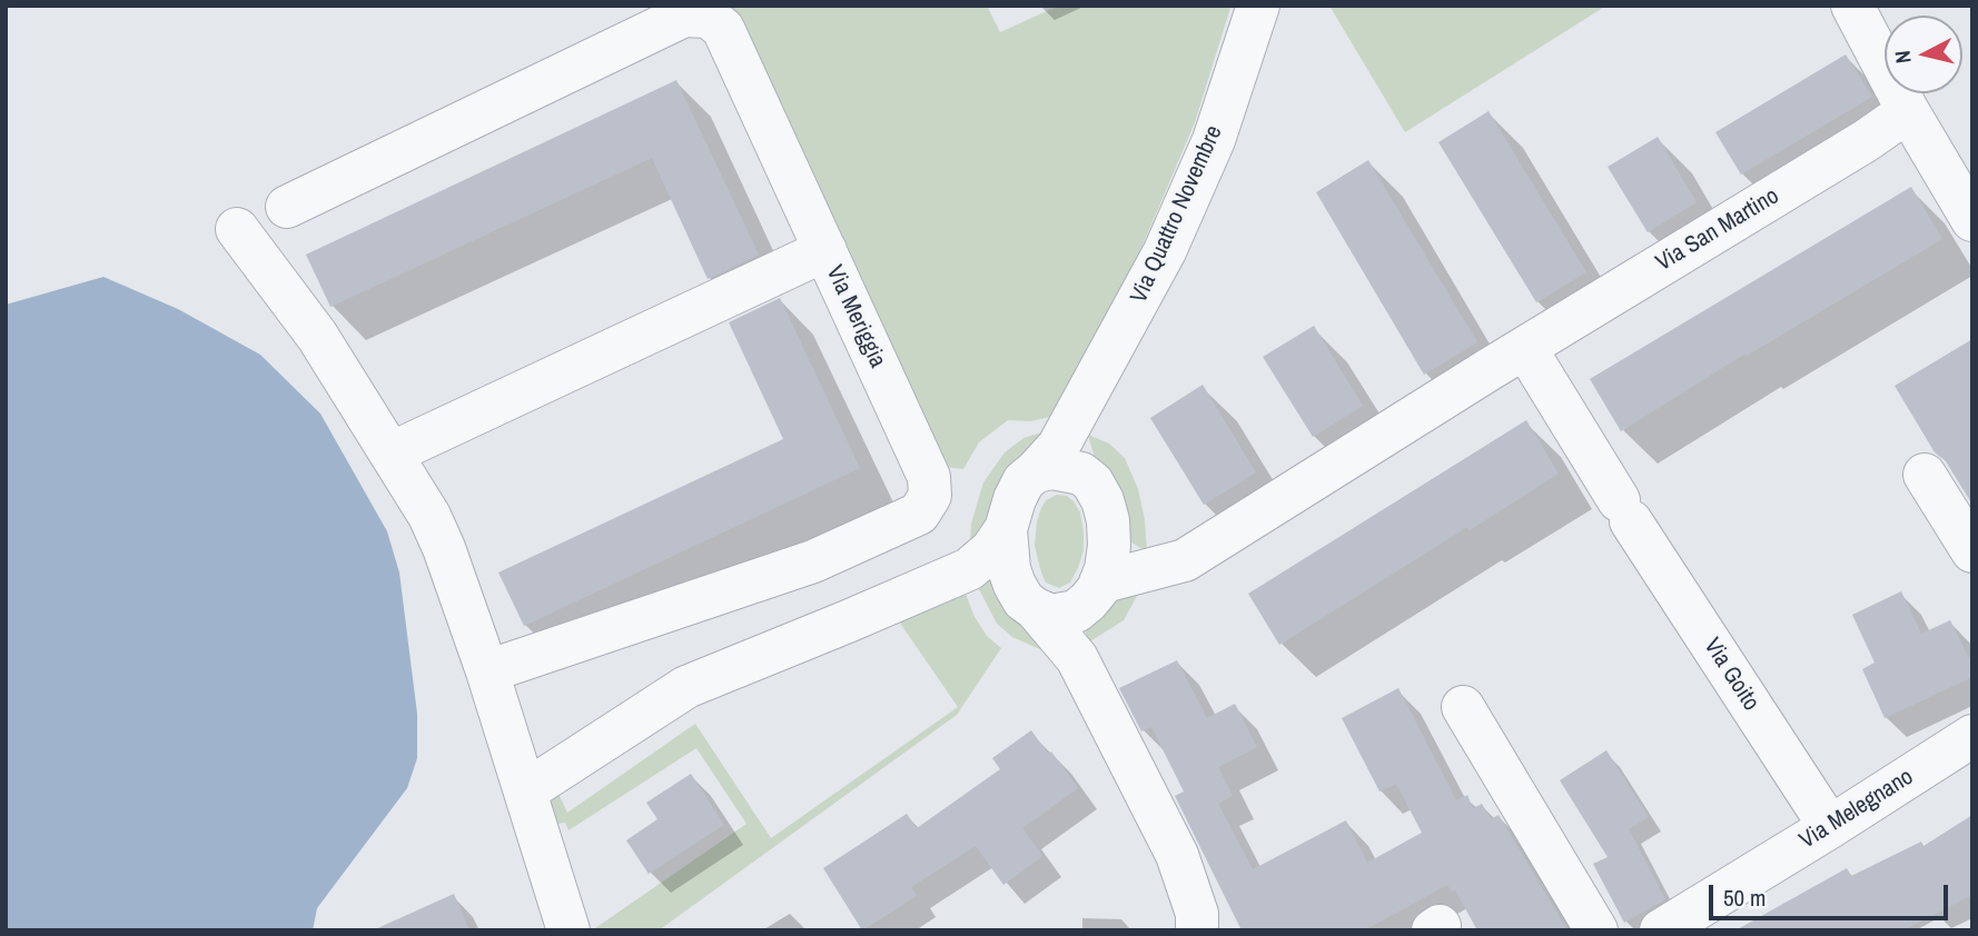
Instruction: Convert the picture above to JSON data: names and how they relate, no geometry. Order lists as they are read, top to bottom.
{
  "streets": {
    "street": [
      "Via Quattro Novembre",
      "Via San Martino",
      "Via Meriggia",
      "Via Goito",
      "Via Melegnano"
    ]
  },
  "crossings": [
    ["Via Quattro Novembre", "Via San Martino"],
    ["Via San Martino", "Via Goito"],
    ["Via Goito", "Via Melegnano"]
  ],
  "scale_bar": "50 m",
  "north": "left"
}
